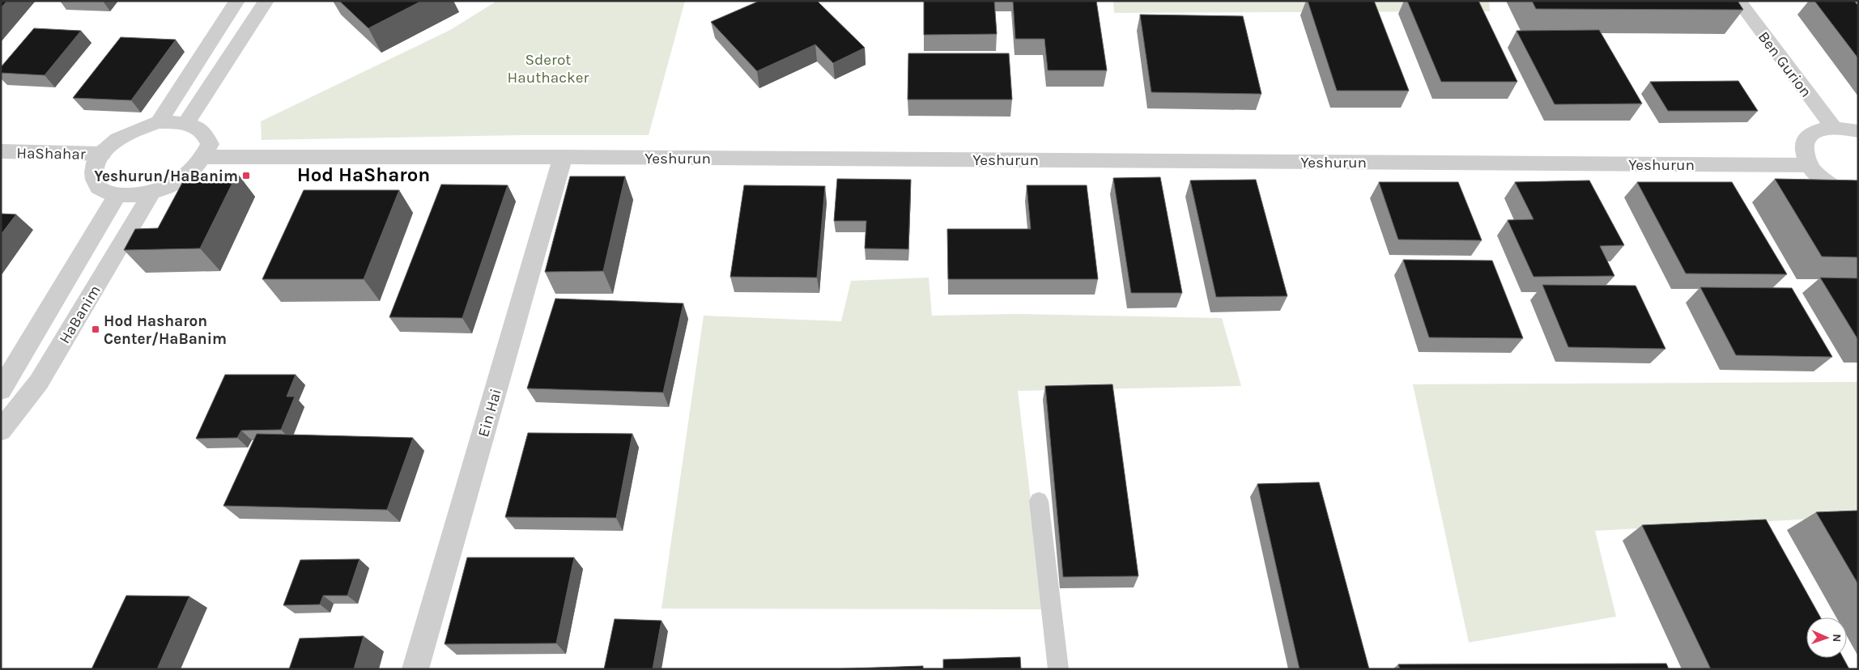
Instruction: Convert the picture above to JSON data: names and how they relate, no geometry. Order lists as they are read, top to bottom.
{
  "streets": {
    "street": [
      "Ben Gurion",
      "HaShahar",
      "Yeshurun",
      "HaBanim",
      "Ein Hai"
    ]
  },
  "crossings": [
    ["Yeshurun", "Ein Hai"]
  ],
  "districts": ["Hod HaSharon"],
  "parks": ["Sderot Hauthacker"],
  "places": {
    "transit": ["Yeshurun/HaBanim", "Hod Hasharon Center/HaBanim"]
  },
  "north": "right"
}
